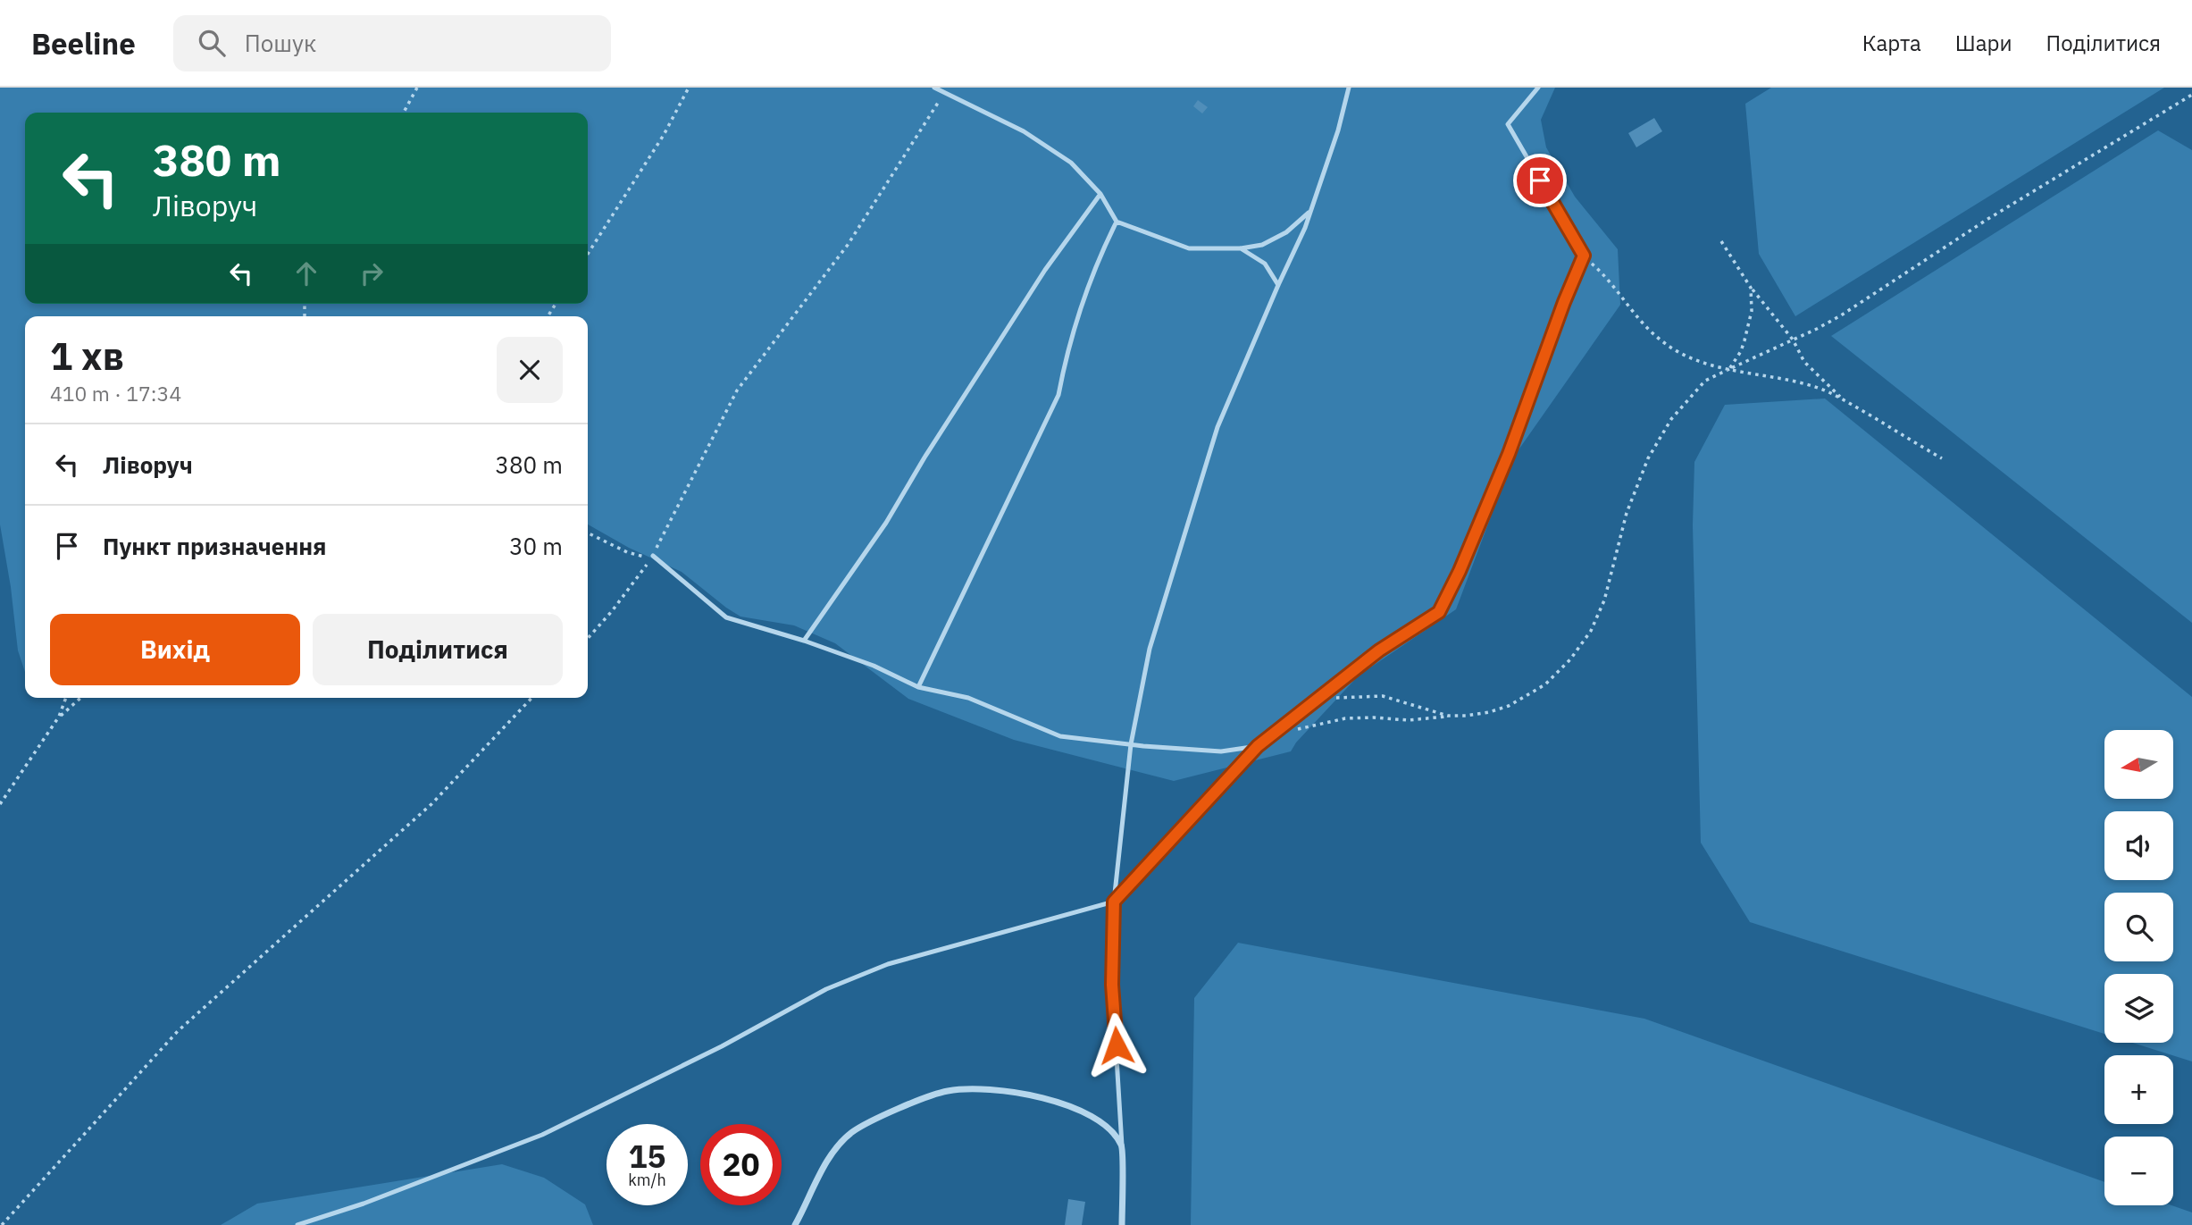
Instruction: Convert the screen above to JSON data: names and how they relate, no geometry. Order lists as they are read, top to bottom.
{
  "north": "left",
  "page": {
    "header": "Beeline",
    "search": "Пошук",
    "nav": ["Карта", "Шари", "Поділитися"],
    "turn": ["380 m", "Ліворуч"],
    "heading": ["1 хв", "410 m · 17:34"],
    "list": [
      {
        "name": "Ліворуч",
        "value": "380 m"
      },
      {
        "name": "Пункт призначення",
        "value": "30 m"
      }
    ],
    "buttons": ["Вихід", "Поділитися"],
    "map_buttons": ["+", "−"],
    "speed": "15 km/h",
    "limit": "20"
  }
}
